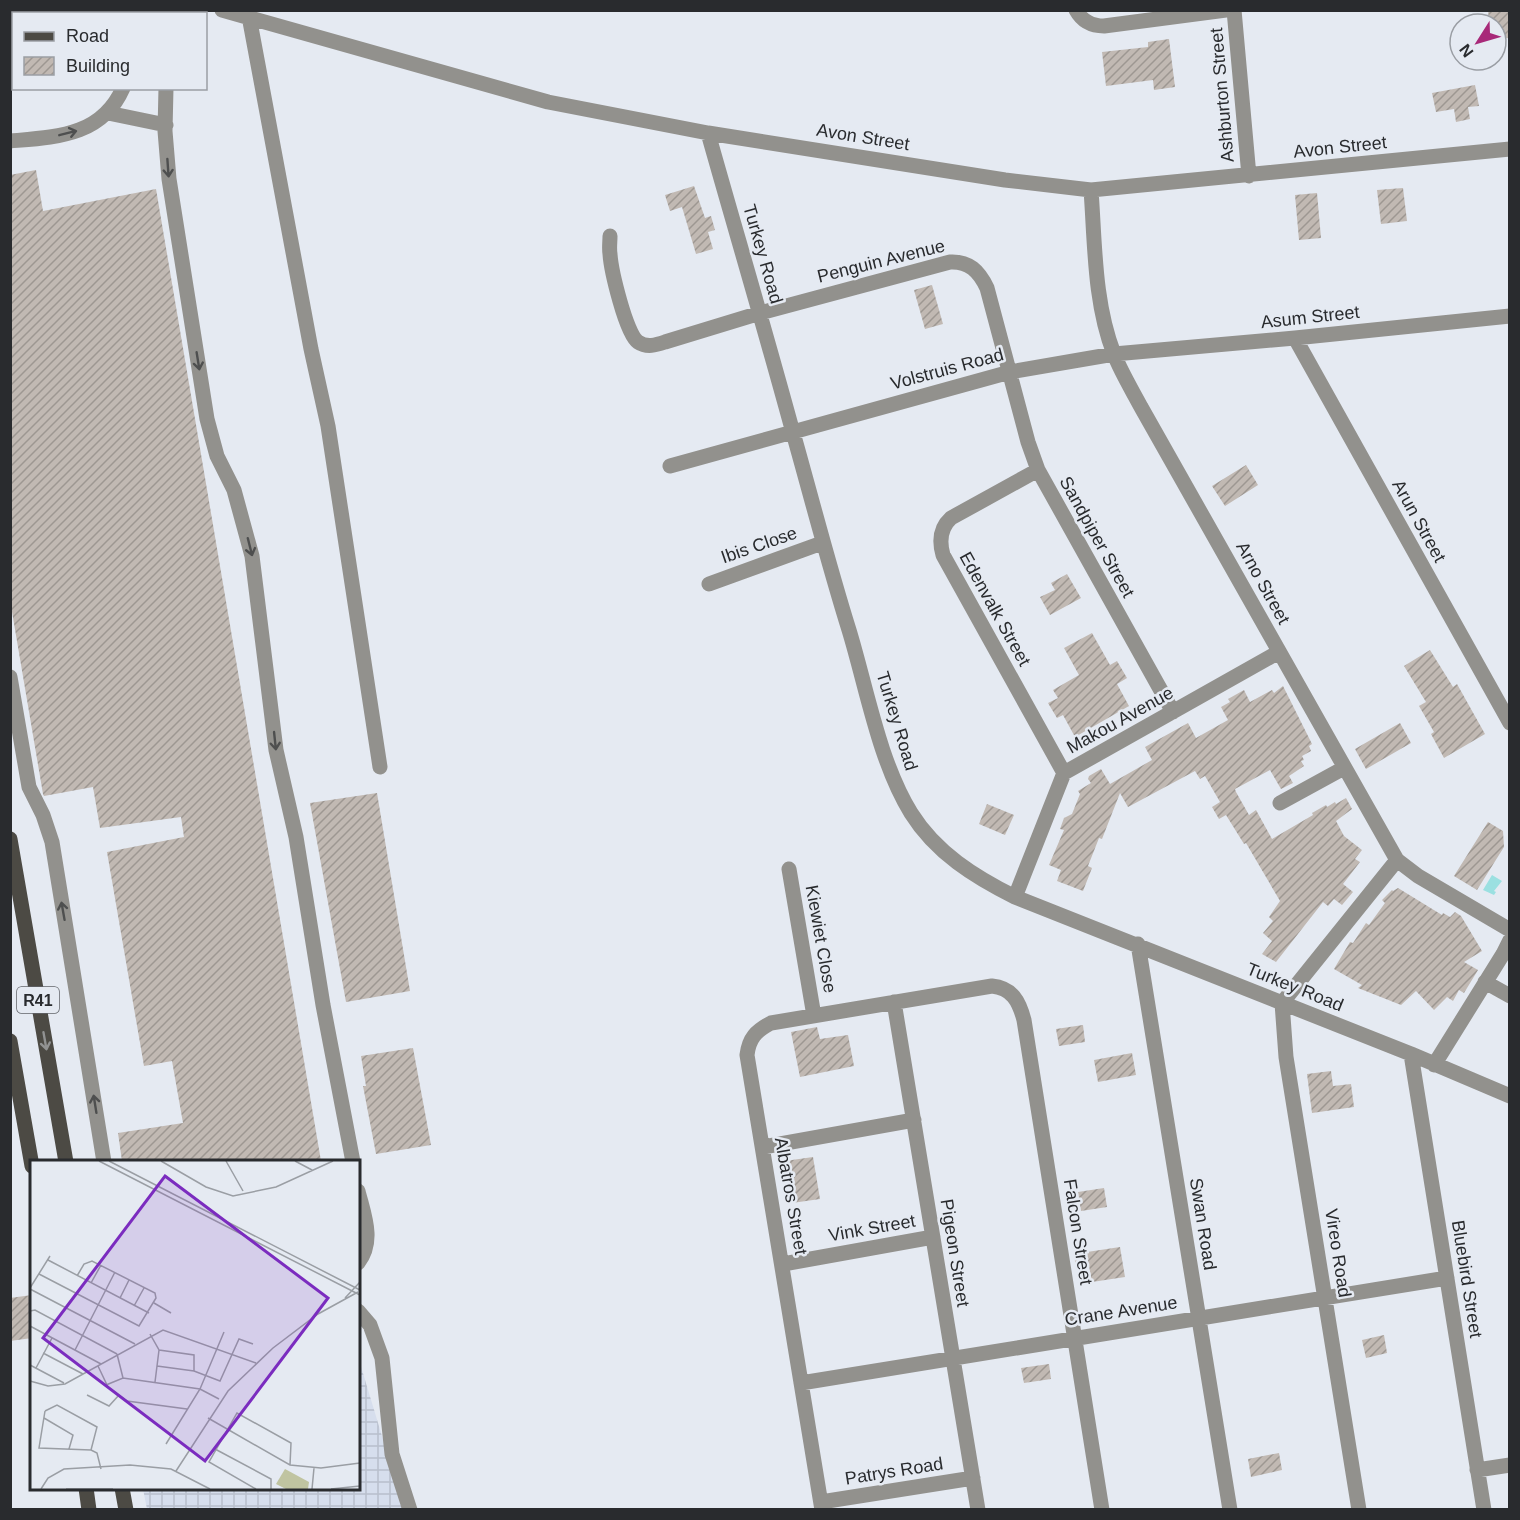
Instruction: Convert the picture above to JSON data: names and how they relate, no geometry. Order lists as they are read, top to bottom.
{
  "streets": {
    "main road": ["R41"],
    "street": [
      "Ashburton Street",
      "Avon Street",
      "Turkey Road",
      "Penguin Avenue",
      "Asum Street",
      "Volstruis Road",
      "Arun Street",
      "Sandpiper Street",
      "Ibis Close",
      "Arno Street",
      "Edenvalk Street",
      "Makou Avenue",
      "Kiewiet Close",
      "Albatros Street",
      "Swan Road",
      "Vink Street",
      "Falcon Street",
      "Pigeon Street",
      "Vireo Road",
      "Bluebird Street",
      "Crane Avenue",
      "Patrys Road"
    ]
  },
  "crossings": [
    ["Ashburton Street", "Avon Street"],
    ["Avon Street", "Turkey Road"],
    ["Avon Street", "Arno Street"],
    ["Turkey Road", "Penguin Avenue"],
    ["Turkey Road", "Volstruis Road"],
    ["Turkey Road", "Ibis Close"],
    ["Turkey Road", "Makou Avenue"],
    ["Turkey Road", "Swan Road"],
    ["Turkey Road", "Vireo Road"],
    ["Turkey Road", "Bluebird Street"],
    ["Penguin Avenue", "Volstruis Road"],
    ["Penguin Avenue", "Sandpiper Street"],
    ["Asum Street", "Volstruis Road"],
    ["Asum Street", "Arun Street"],
    ["Asum Street", "Arno Street"],
    ["Volstruis Road", "Sandpiper Street"],
    ["Volstruis Road", "Arno Street"],
    ["Sandpiper Street", "Edenvalk Street"],
    ["Sandpiper Street", "Makou Avenue"],
    ["Arno Street", "Makou Avenue"],
    ["Edenvalk Street", "Makou Avenue"],
    ["Kiewiet Close", "Albatros Street"],
    ["Albatros Street", "Vink Street"],
    ["Albatros Street", "Falcon Street"],
    ["Albatros Street", "Pigeon Street"],
    ["Albatros Street", "Crane Avenue"],
    ["Albatros Street", "Patrys Road"],
    ["Swan Road", "Crane Avenue"],
    ["Vink Street", "Pigeon Street"],
    ["Falcon Street", "Pigeon Street"],
    ["Falcon Street", "Crane Avenue"],
    ["Pigeon Street", "Crane Avenue"],
    ["Pigeon Street", "Patrys Road"],
    ["Vireo Road", "Crane Avenue"],
    ["Bluebird Street", "Crane Avenue"]
  ],
  "legend": ["Road", "Building"],
  "north": "bottom left"
}
